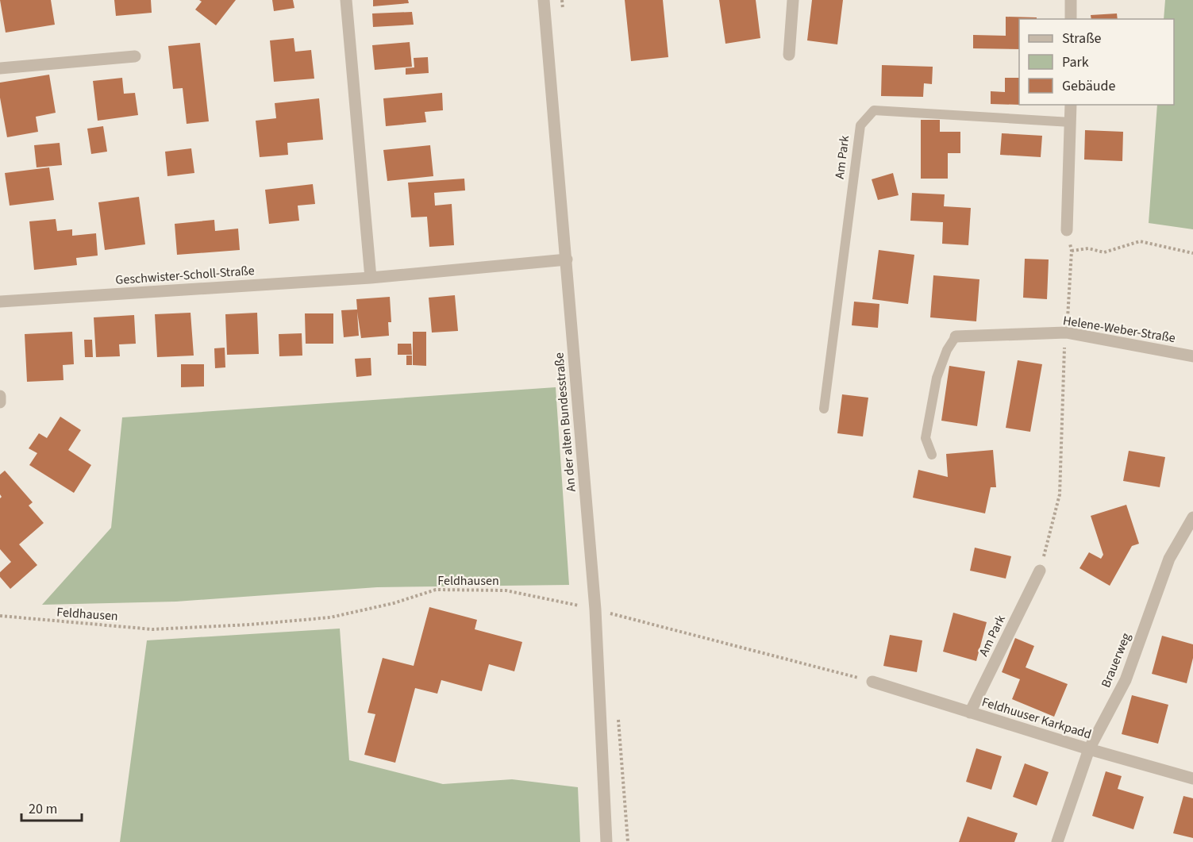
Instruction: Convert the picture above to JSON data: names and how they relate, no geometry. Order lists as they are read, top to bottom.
{
  "streets": {
    "street": [
      "Am Park",
      "Geschwister-Scholl-Straße",
      "Helene-Weber-Straße",
      "An der alten Bundesstraße",
      "Brauerweg",
      "Feldhuuser Karkpadd"
    ],
    "path": ["Feldhausen"]
  },
  "crossings": [
    ["Am Park", "Feldhuuser Karkpadd"],
    ["Geschwister-Scholl-Straße", "An der alten Bundesstraße"],
    ["An der alten Bundesstraße", "Feldhausen"],
    ["Feldhausen", "Feldhuuser Karkpadd"],
    ["Brauerweg", "Feldhuuser Karkpadd"]
  ],
  "legend": ["Straße", "Park", "Gebäude"],
  "scale_bar": "20 m"
}
